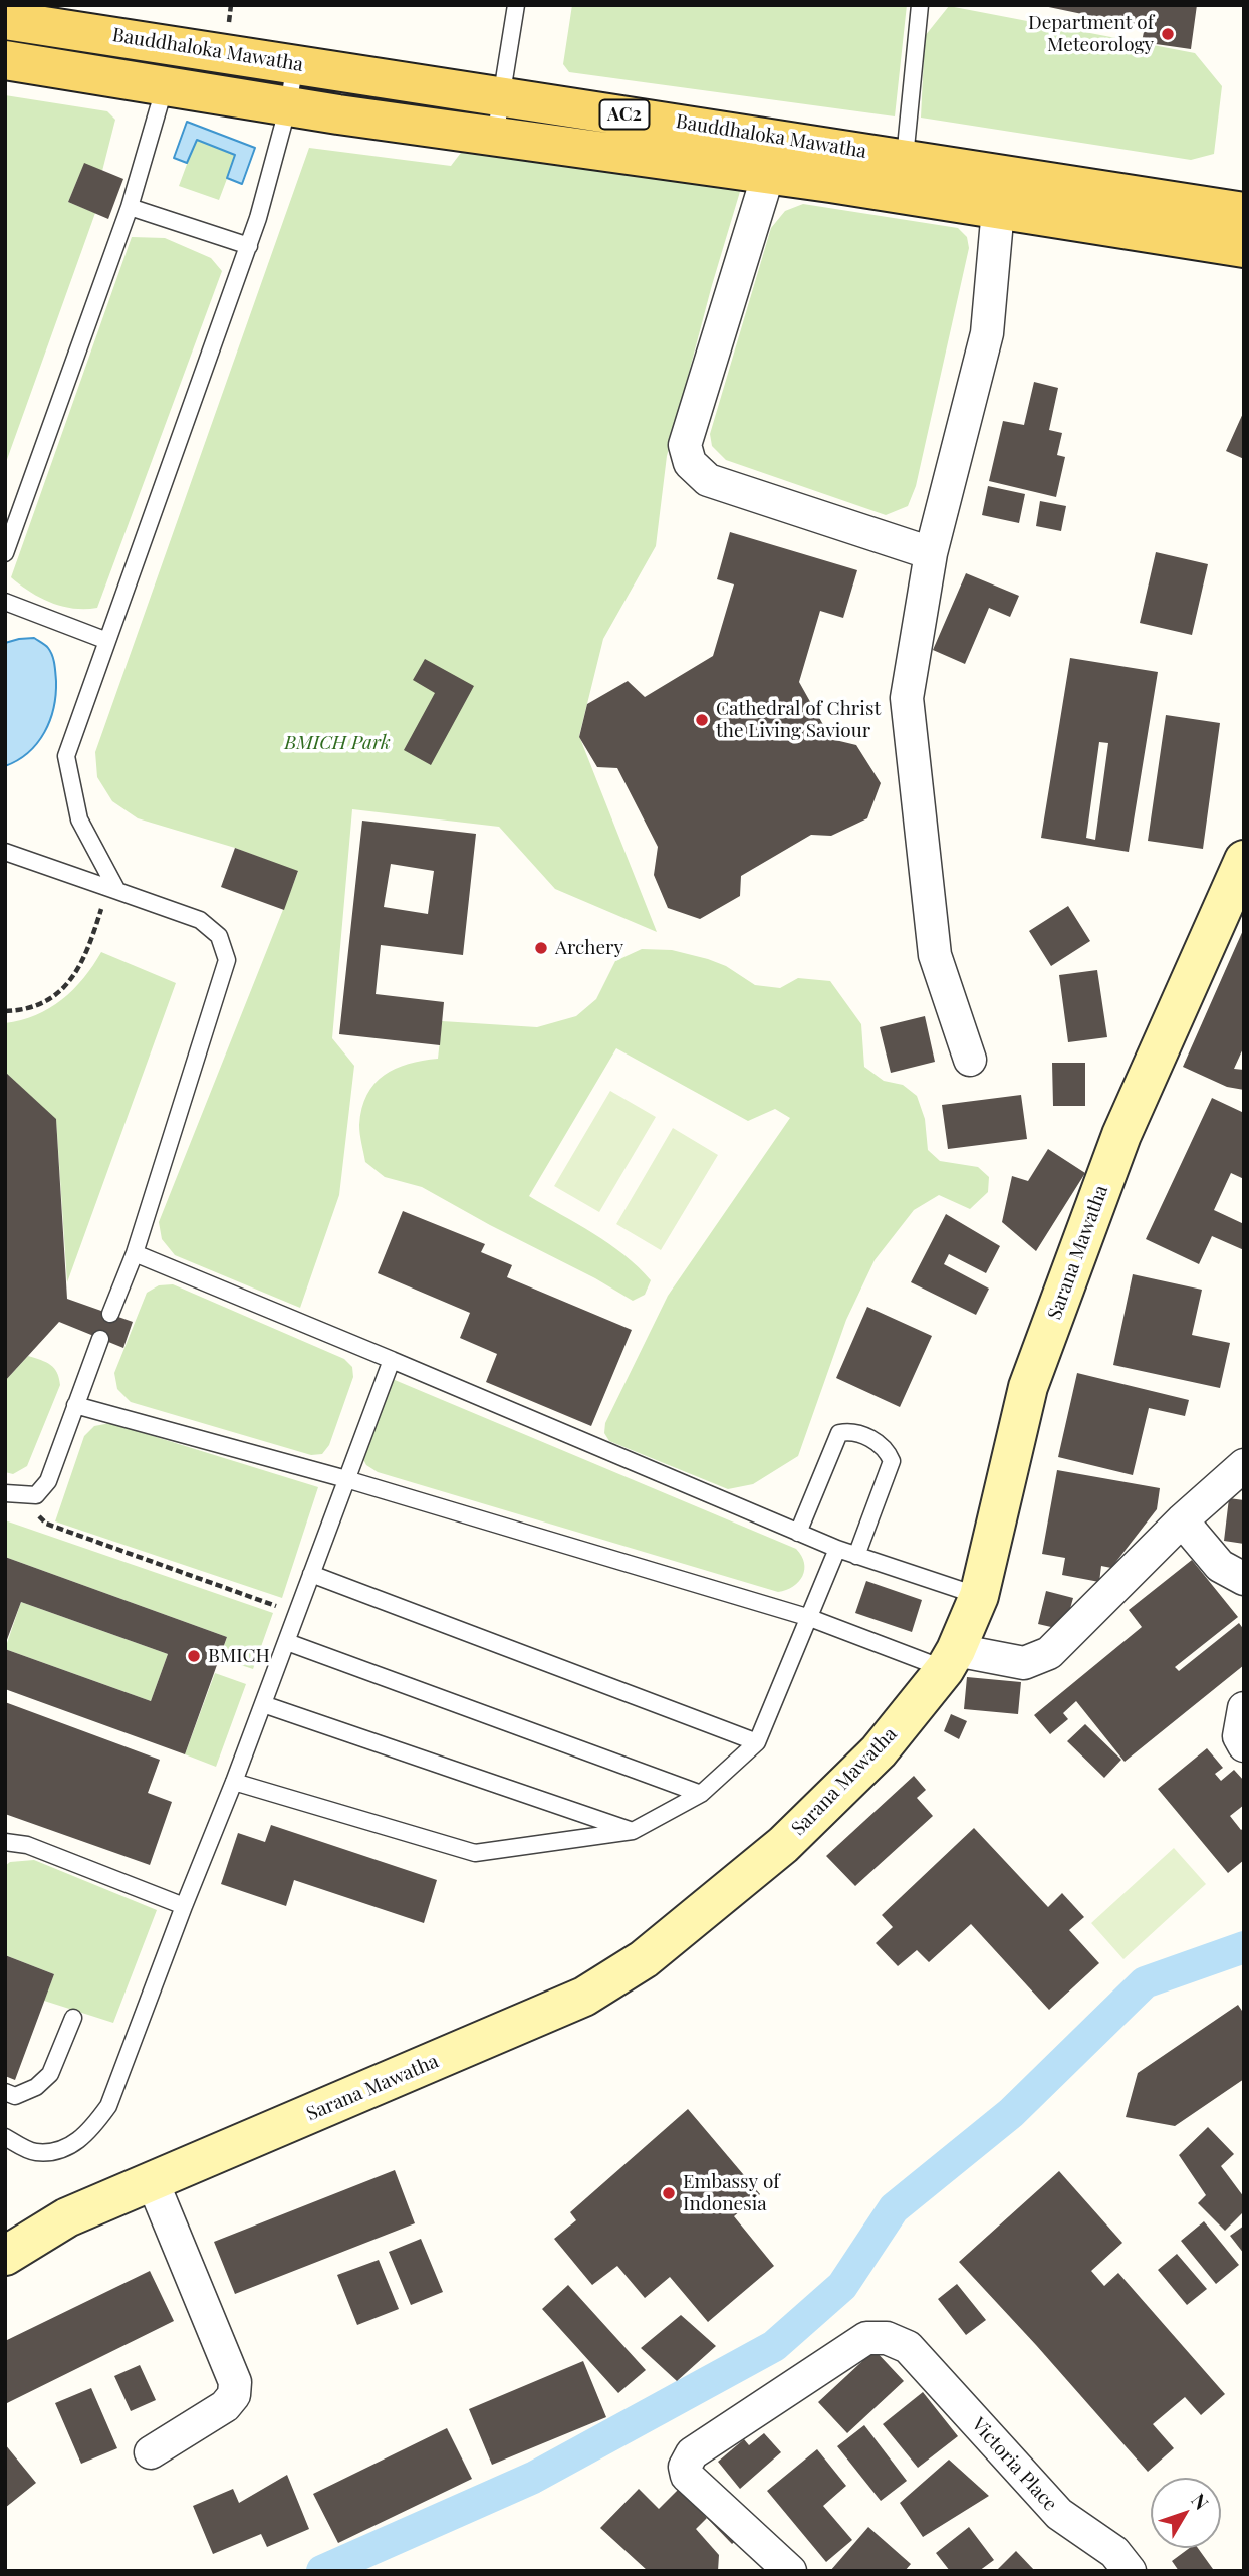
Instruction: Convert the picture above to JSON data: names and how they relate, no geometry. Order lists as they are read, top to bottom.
{
  "streets": {
    "main road": ["Bauddhaloka Mawatha", "AC2"],
    "street": ["Sarana Mawatha", "Victoria Place"]
  },
  "parks": ["BMICH Park"],
  "places": [
    "Department of Meteorology",
    "Cathedral of Christ the Living Saviour",
    "Archery",
    "BMICH",
    "Embassy of Indonesia"
  ],
  "north": "top right"
}
